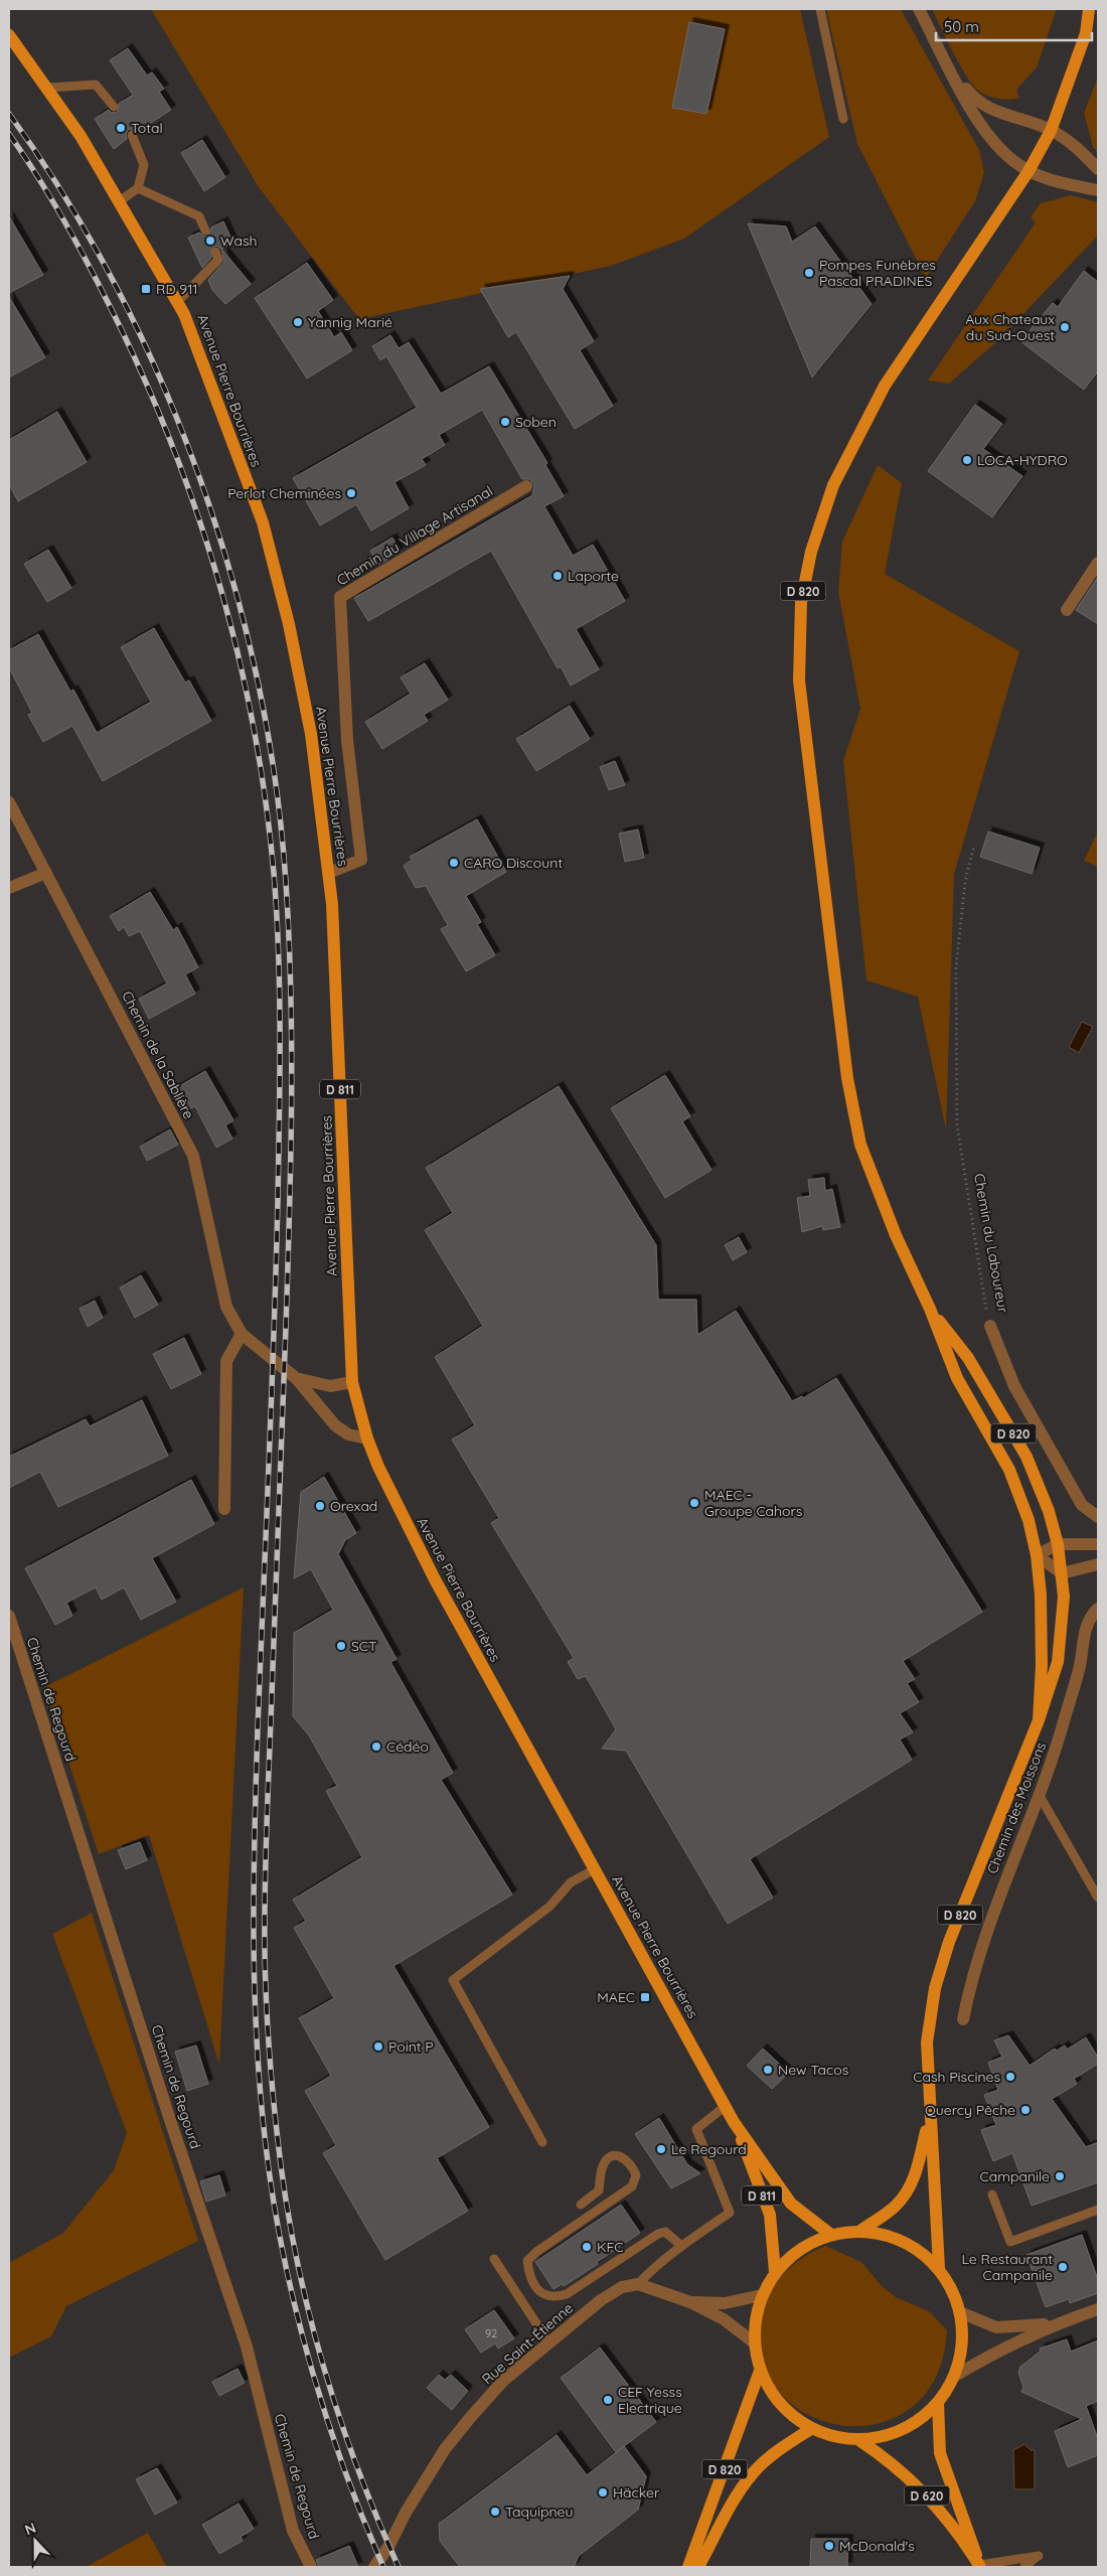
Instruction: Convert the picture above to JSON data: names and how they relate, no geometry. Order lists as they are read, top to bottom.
{
  "streets": {
    "main road": [
      "Avenue Pierre Bourrières",
      "D 820",
      "D 811",
      "D 620"
    ],
    "street": [
      "Chemin du Village Artisanal",
      "Chemin de la Sablière",
      "Chemin du Laboureur",
      "Chemin de Regourd",
      "Chemin des Moissons",
      "Rue Saint-Étienne"
    ]
  },
  "crossings": [
    ["Avenue Pierre Bourrières", "Chemin du Village Artisanal"],
    ["Avenue Pierre Bourrières", "Chemin de la Sablière"]
  ],
  "places": {
    "other": [
      "Total",
      "Wash",
      "Pompes Funèbres Pascal PRADINES",
      "Yannig Marié",
      "Aux Chateaux du Sud-Ouest",
      "Soben",
      "LOCA-HYDRO",
      "Perlot Cheminées",
      "Laporte",
      "CARO Discount",
      "MAEC - Groupe Cahors",
      "Orexad",
      "SCT",
      "Cédéo",
      "Point P",
      "New Tacos",
      "Cash Piscines",
      "Quercy Pêche",
      "Le Regourd",
      "Campanile",
      "KFC",
      "Le Restaurant Campanile",
      "CEF Yesss Electrique",
      "Häcker",
      "Taquipneu",
      "McDonald's"
    ],
    "transit": ["RD 911", "MAEC"]
  },
  "house_numbers": ["92"],
  "scale_bar": "50 m",
  "north": "top"
}
